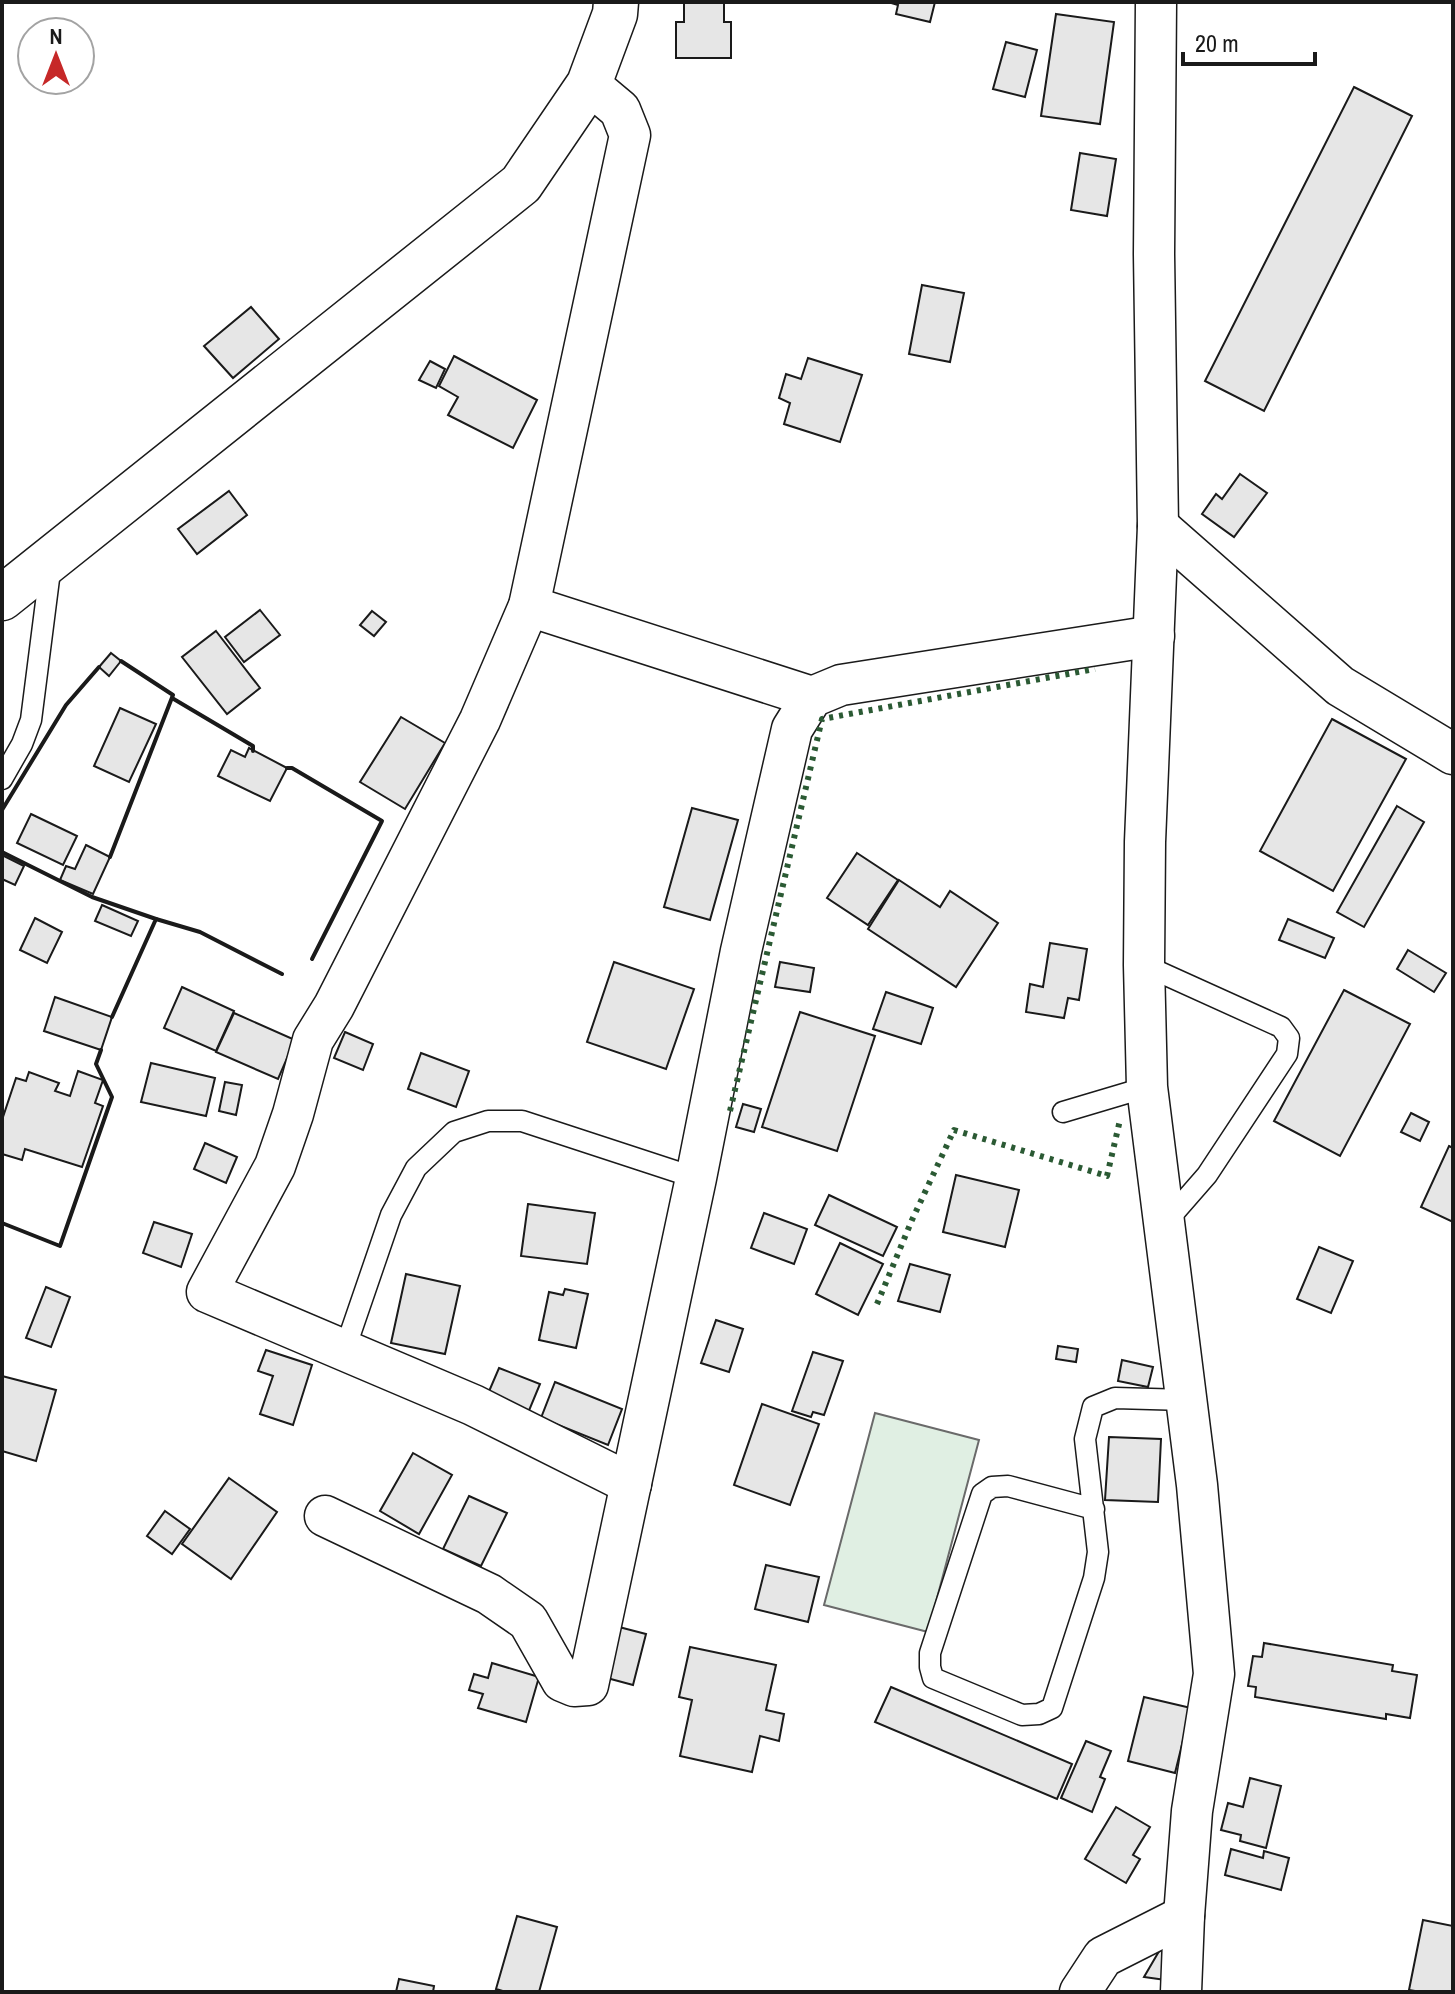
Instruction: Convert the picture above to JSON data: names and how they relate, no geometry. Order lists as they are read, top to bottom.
{
  "scale_bar": "20 m",
  "north": "top"
}
